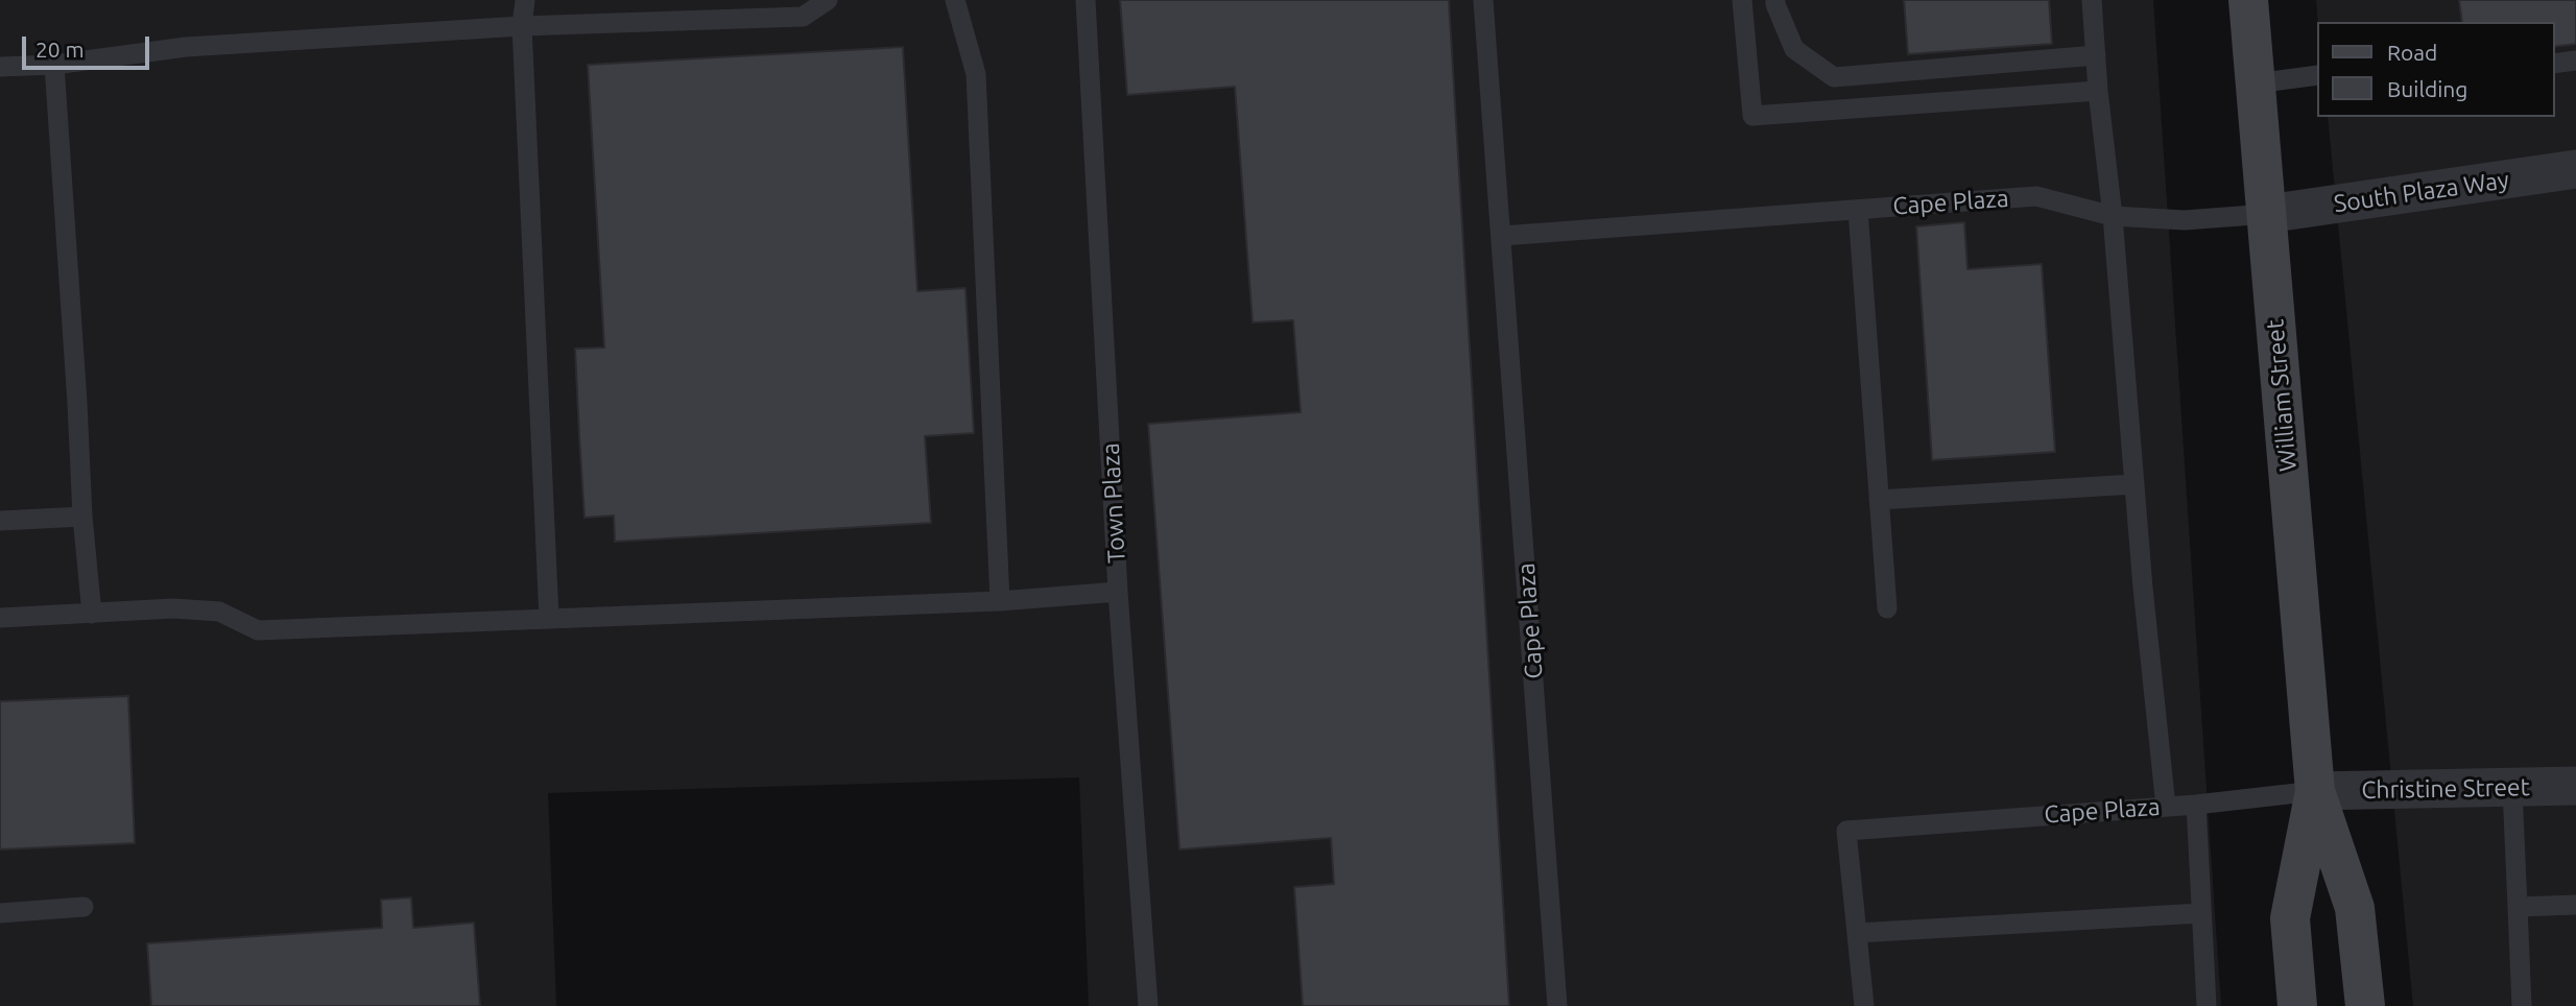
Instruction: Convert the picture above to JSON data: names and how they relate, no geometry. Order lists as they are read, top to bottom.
{
  "streets": {
    "main road": ["William Street"],
    "street": ["South Plaza Way", "Christine Street"],
    "lane": ["Cape Plaza", "Town Plaza"]
  },
  "crossings": [
    ["South Plaza Way", "Cape Plaza"],
    ["South Plaza Way", "William Street"],
    ["Cape Plaza", "William Street"],
    ["Cape Plaza", "Christine Street"],
    ["William Street", "Christine Street"]
  ],
  "legend": ["Road", "Building"],
  "scale_bar": "20 m"
}
